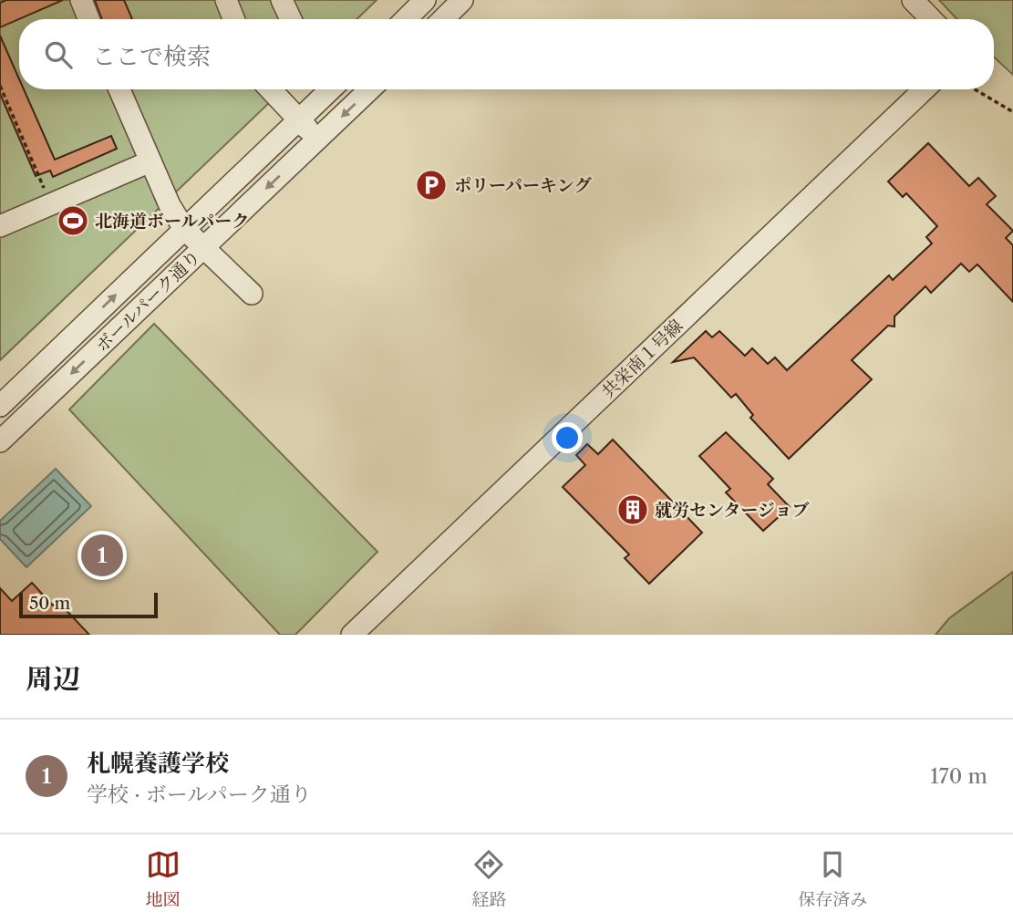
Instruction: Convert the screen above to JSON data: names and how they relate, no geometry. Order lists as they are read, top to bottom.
{
  "streets": {
    "street": ["ボールパーク通り", "共栄南１号線"]
  },
  "places": {
    "parking": ["ポリーパーキング"],
    "sports": ["北海道ボールパーク"],
    "building": ["就労センタージョブ"]
  },
  "scale_bar": "50 m",
  "page": {
    "search": "ここで検索",
    "pins": "1",
    "scale": "50 m",
    "heading": "周辺",
    "list": [
      {
        "mark": "1",
        "name": "札幌養護学校",
        "note": "学校 · ボールパーク通り",
        "value": "170 m"
      }
    ],
    "nav": ["地図", "経路", "保存済み"]
  }
}
